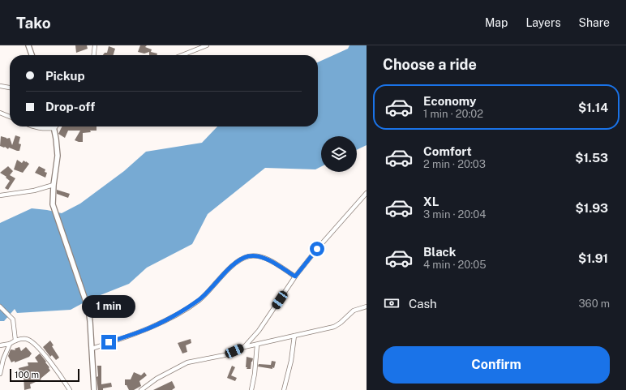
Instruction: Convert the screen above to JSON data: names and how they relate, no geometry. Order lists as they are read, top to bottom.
{
  "scale_bar": "100 m",
  "page": {
    "header": "Tako",
    "nav": ["Map", "Layers", "Share"],
    "heading": "Choose a ride",
    "banner": ["Pickup", "Drop-off"],
    "list": [
      {
        "name": "Economy",
        "note": "1 min · 20:02",
        "value": "$1.14"
      },
      {
        "name": "Comfort",
        "note": "2 min · 20:03",
        "value": "$1.53"
      },
      {
        "name": "XL",
        "note": "3 min · 20:04",
        "value": "$1.93"
      },
      {
        "name": "Black",
        "note": "4 min · 20:05",
        "value": "$1.91"
      }
    ],
    "pay": ["Cash", "360 m"],
    "bubble": "1 min",
    "buttons": "Confirm",
    "scale": "100 m"
  }
}
